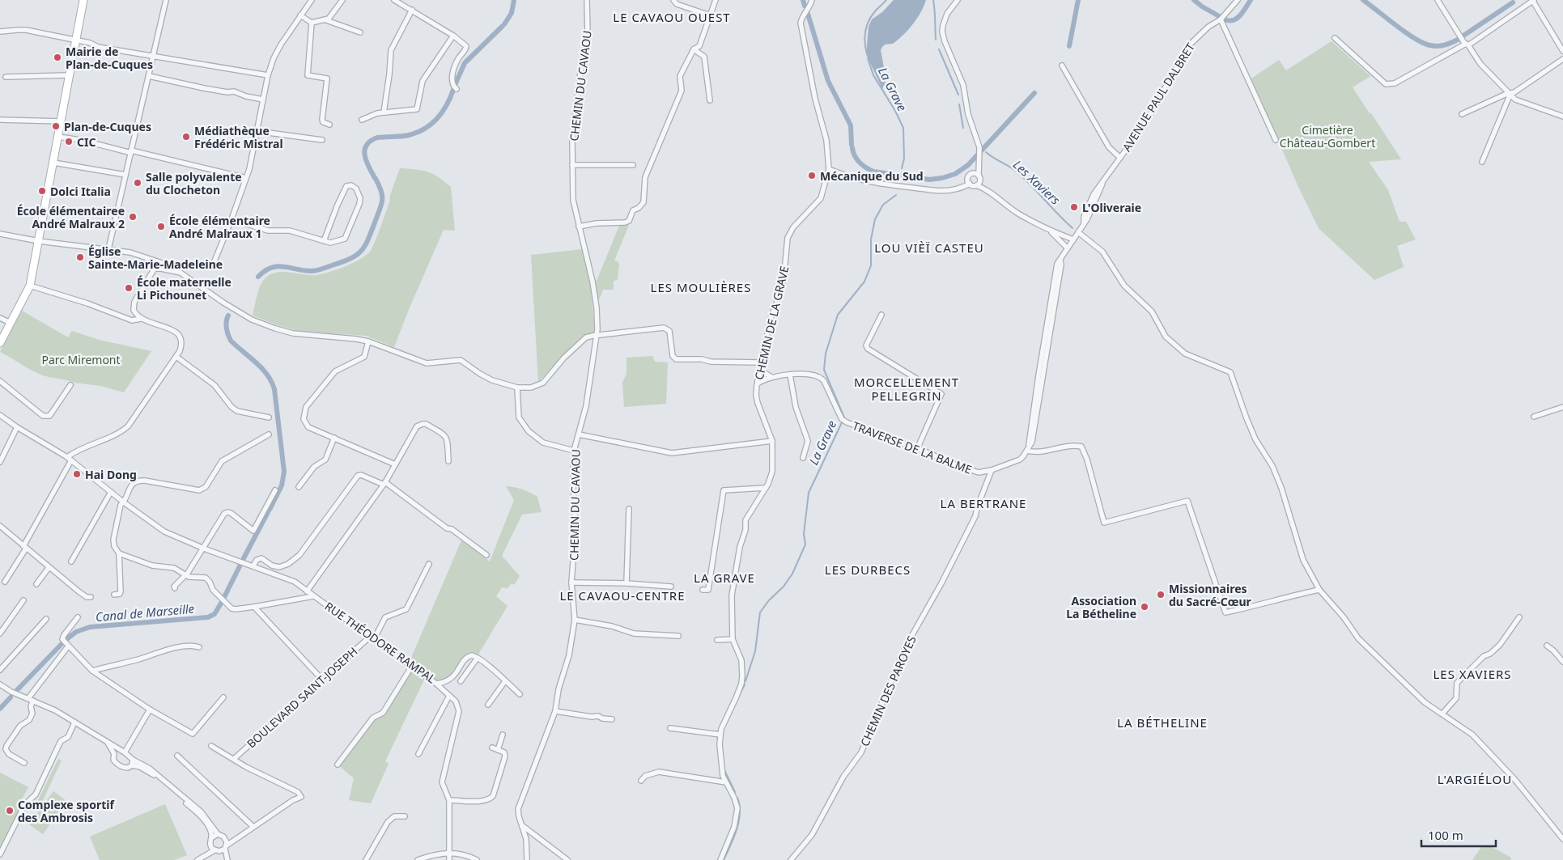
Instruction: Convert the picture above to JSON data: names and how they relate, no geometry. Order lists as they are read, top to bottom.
{
  "streets": {
    "street": [
      "CHEMIN DU CAVAOU",
      "AVENUE PAUL DALBRET",
      "CHEMIN DE LA GRAVE",
      "TRAVERSE DE LA BALME",
      "RUE THÉODORE RAMPAL",
      "CHEMIN DES PAROYES",
      "BOULEVARD SAINT-JOSEPH"
    ]
  },
  "crossings": [
    ["CHEMIN DE LA GRAVE", "TRAVERSE DE LA BALME"],
    ["TRAVERSE DE LA BALME", "CHEMIN DES PAROYES"],
    ["RUE THÉODORE RAMPAL", "BOULEVARD SAINT-JOSEPH"]
  ],
  "districts": [
    "LE CAVAOU OUEST",
    "LOU VIÈÏ CASTEU",
    "LES MOULIÈRES",
    "MORCELLEMENT PELLEGRIN",
    "LA BERTRANE",
    "LES DURBECS",
    "LA GRAVE",
    "LE CAVAOU-CENTRE",
    "LES XAVIERS",
    "LA BÉTHELINE",
    "L'ARGIÉLOU"
  ],
  "water": ["La Grave", "Les Xaviers", "Canal de Marseille"],
  "parks": ["Cimetière Château-Gombert", "Parc Miremont"],
  "places": [
    "Mairie de Plan-de-Cuques",
    "Plan-de-Cuques",
    "Médiathèque Frédéric Mistral",
    "CIC",
    "Mécanique du Sud",
    "Salle polyvalente du Clocheton",
    "Dolci Italia",
    "L'Oliveraie",
    "École élémentairee André Malraux 2",
    "École élémentaire André Malraux 1",
    "Église Sainte-Marie-Madeleine",
    "École maternelle Li Pichounet",
    "Hai Dong",
    "Missionnaires du Sacré-Cœur",
    "Association La Bétheline",
    "Complexe sportif des Ambrosis"
  ],
  "scale_bar": "100 m"
}
